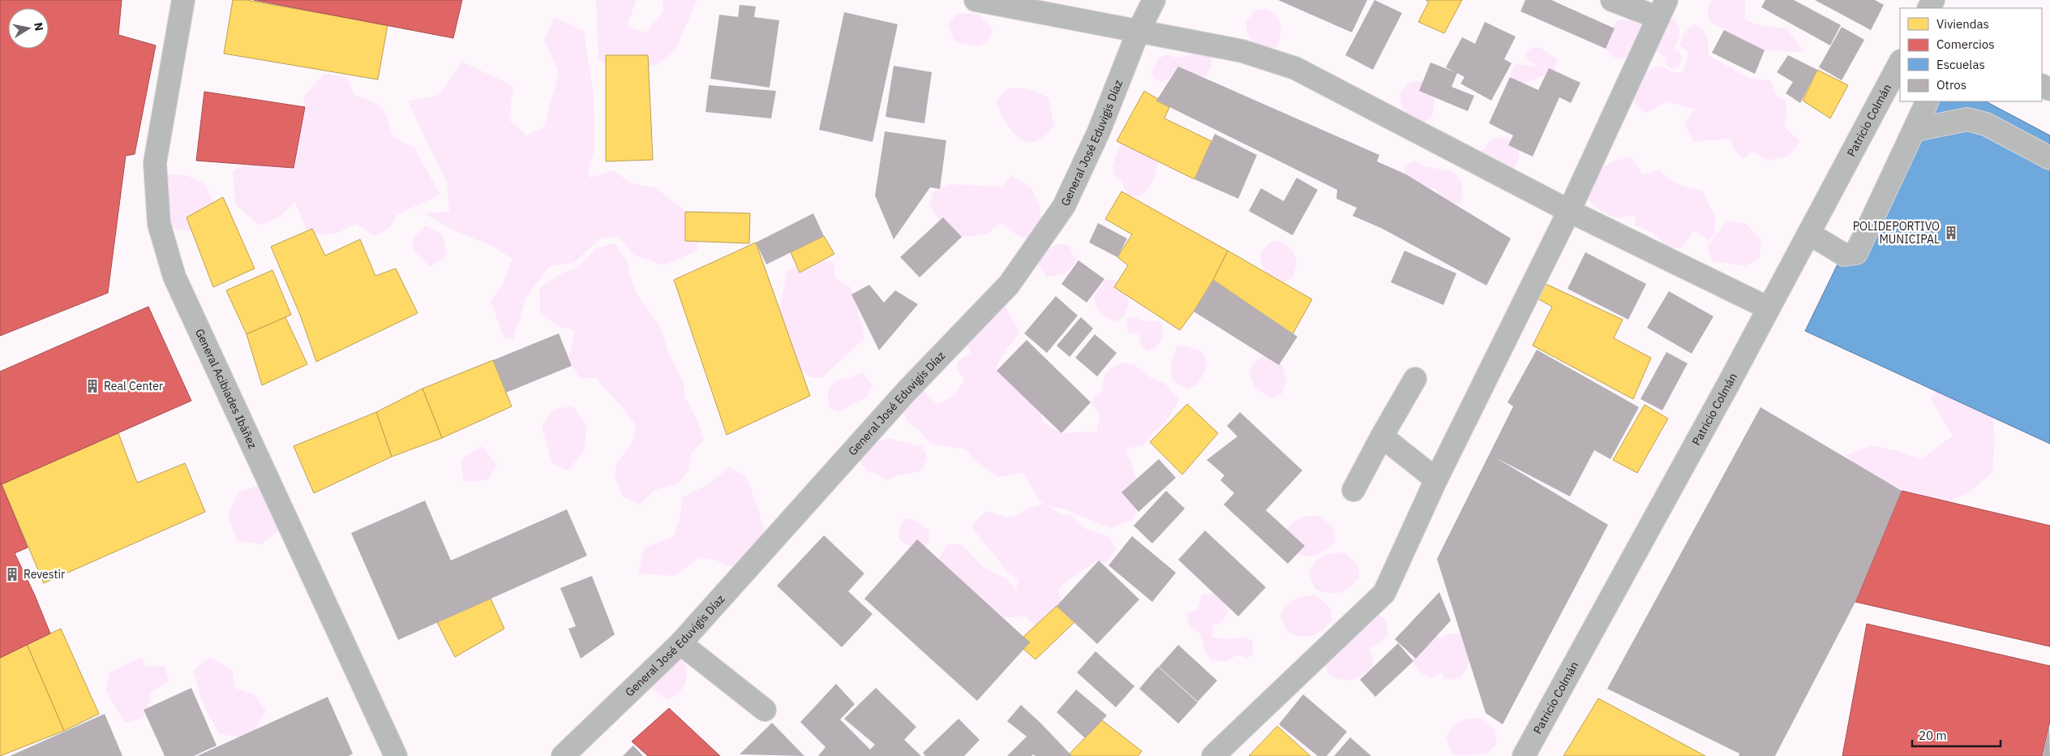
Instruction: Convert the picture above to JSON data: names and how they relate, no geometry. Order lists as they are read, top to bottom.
{
  "streets": {
    "street": ["Patricio Colmán", "General José Eduvigis Díaz", "General Acibiades Ibáñez"]
  },
  "places": {
    "building": ["POLIDEPORTIVO MUNICIPAL", "Real Center", "Revestir"]
  },
  "legend": [
    "Viviendas",
    "Comercios",
    "Escuelas",
    "Otros"
  ],
  "scale_bar": "20 m",
  "north": "right"
}
